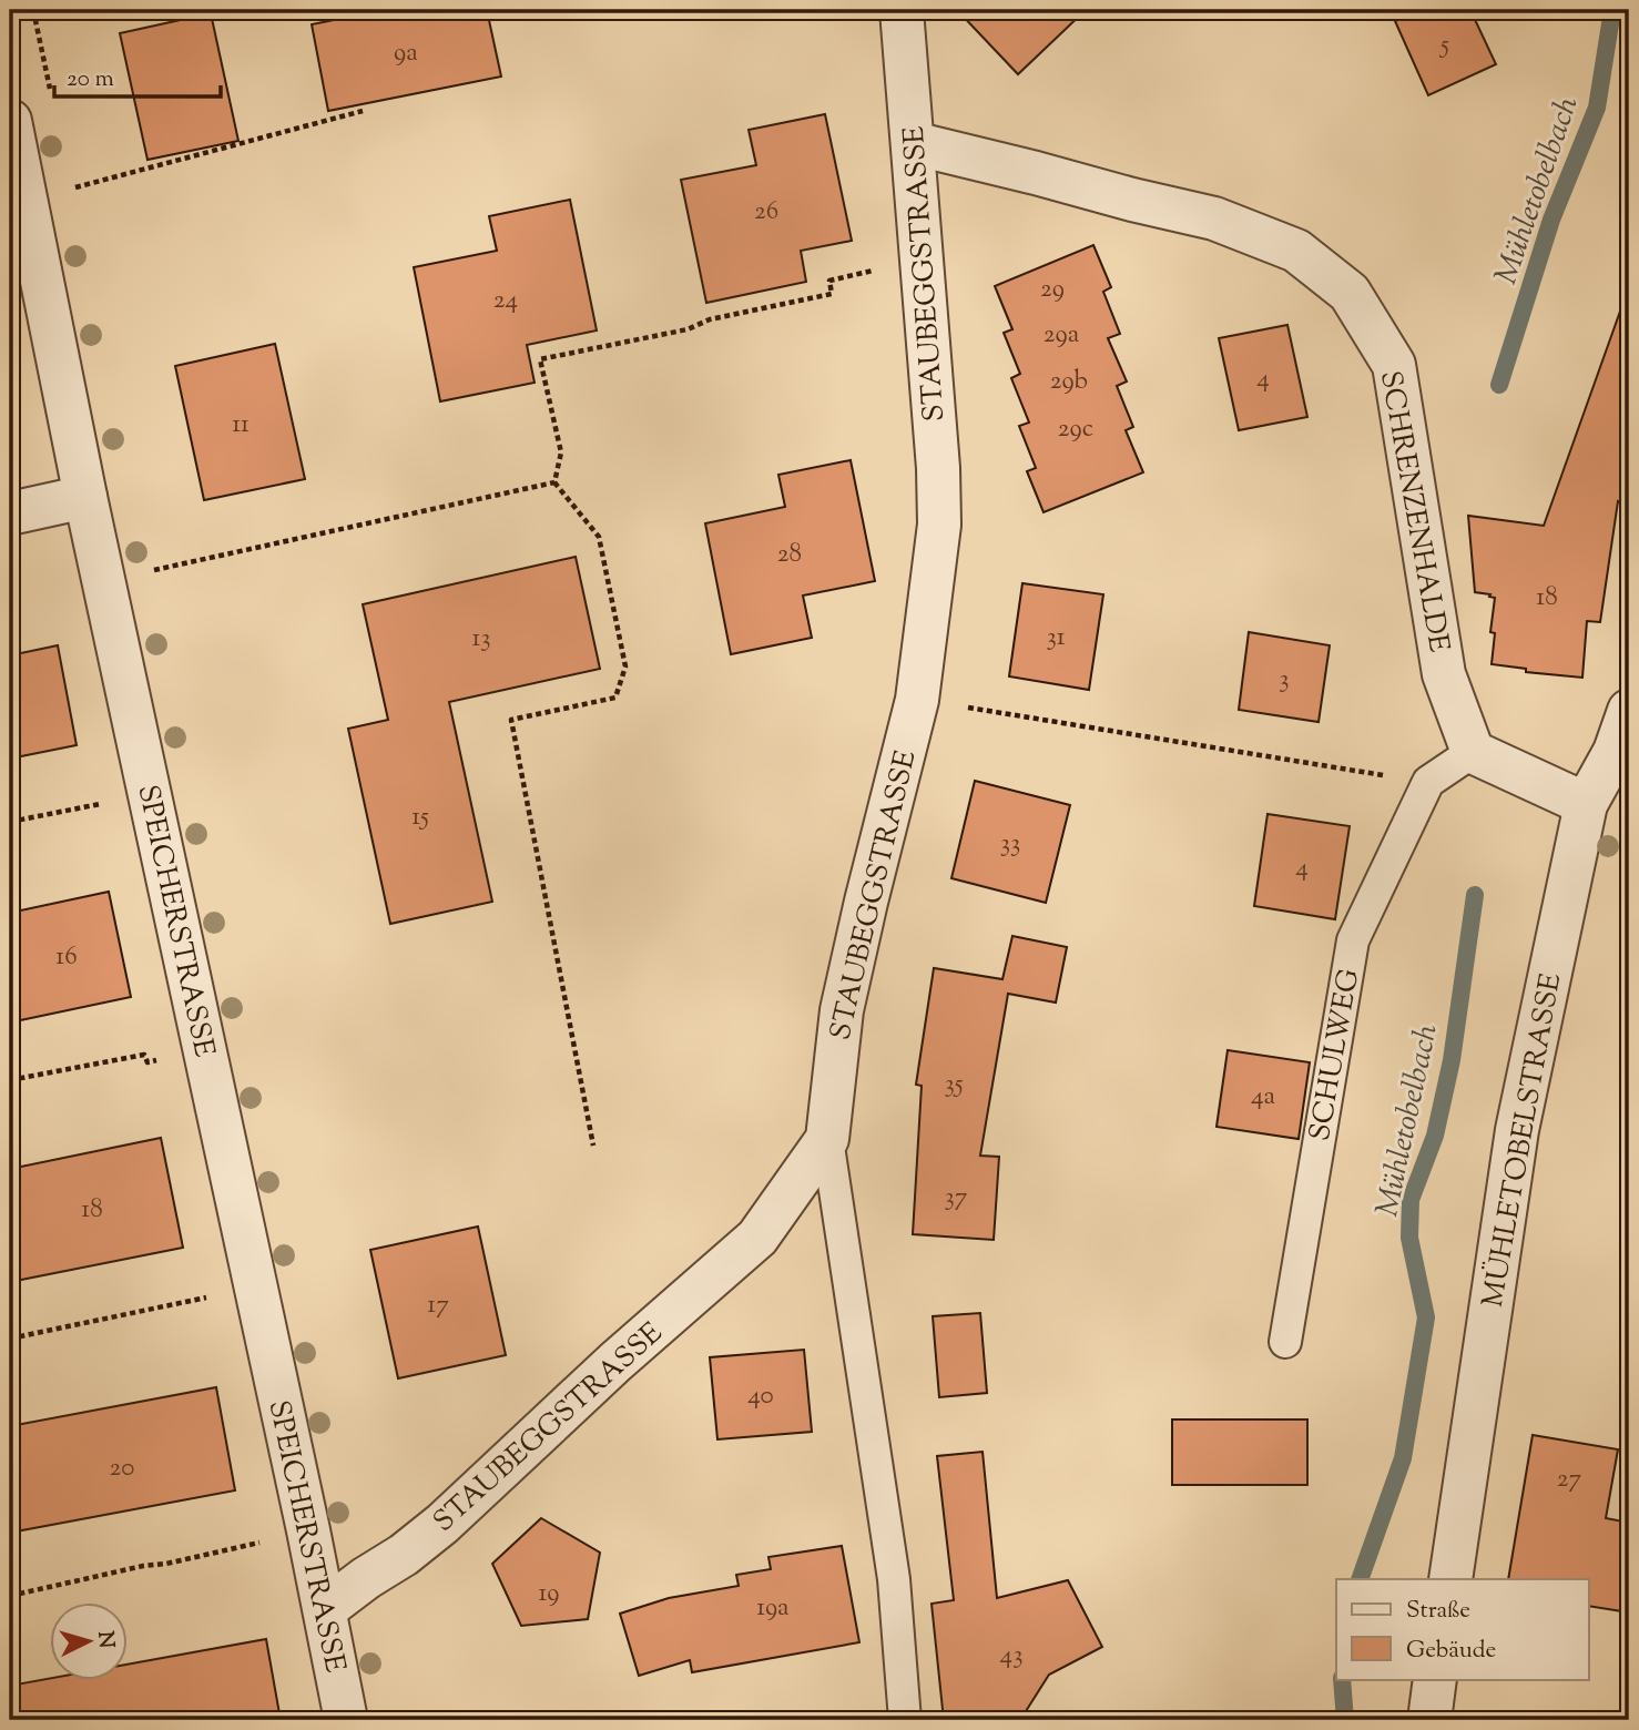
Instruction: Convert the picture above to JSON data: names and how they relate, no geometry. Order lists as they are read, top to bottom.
{
  "streets": {
    "street": [
      "STAUBEGGSTRASSE",
      "SCHRENZENHALDE",
      "SPEICHERSTRASSE",
      "MÜHLETOBELSTRASSE"
    ],
    "lane": ["SCHULWEG"]
  },
  "crossings": [
    ["STAUBEGGSTRASSE", "SCHRENZENHALDE"],
    ["STAUBEGGSTRASSE", "SPEICHERSTRASSE"]
  ],
  "water": ["Mühletobelbach"],
  "house_numbers": [
    "5",
    "9a",
    "26",
    "29",
    "24",
    "29a",
    "4",
    "29b",
    "11",
    "29c",
    "28",
    "18",
    "31",
    "13",
    "3",
    "15",
    "33",
    "4",
    "16",
    "35",
    "4a",
    "37",
    "18",
    "17",
    "40",
    "20",
    "27",
    "19",
    "19a",
    "43"
  ],
  "legend": ["Straße", "Gebäude"],
  "scale_bar": "20 m",
  "north": "right"
}
